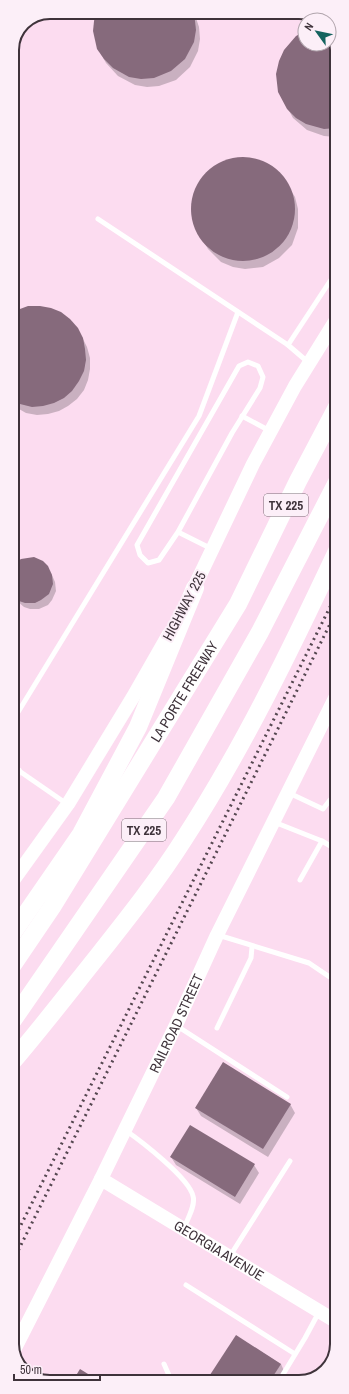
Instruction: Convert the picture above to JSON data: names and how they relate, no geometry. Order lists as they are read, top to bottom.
{
  "streets": {
    "highway": ["TX 225", "LA PORTE FREEWAY"],
    "street": ["HIGHWAY 225", "RAILROAD STREET", "GEORGIA AVENUE"]
  },
  "crossings": [
    ["RAILROAD STREET", "GEORGIA AVENUE"]
  ],
  "scale_bar": "50 m",
  "north": "top left"
}
